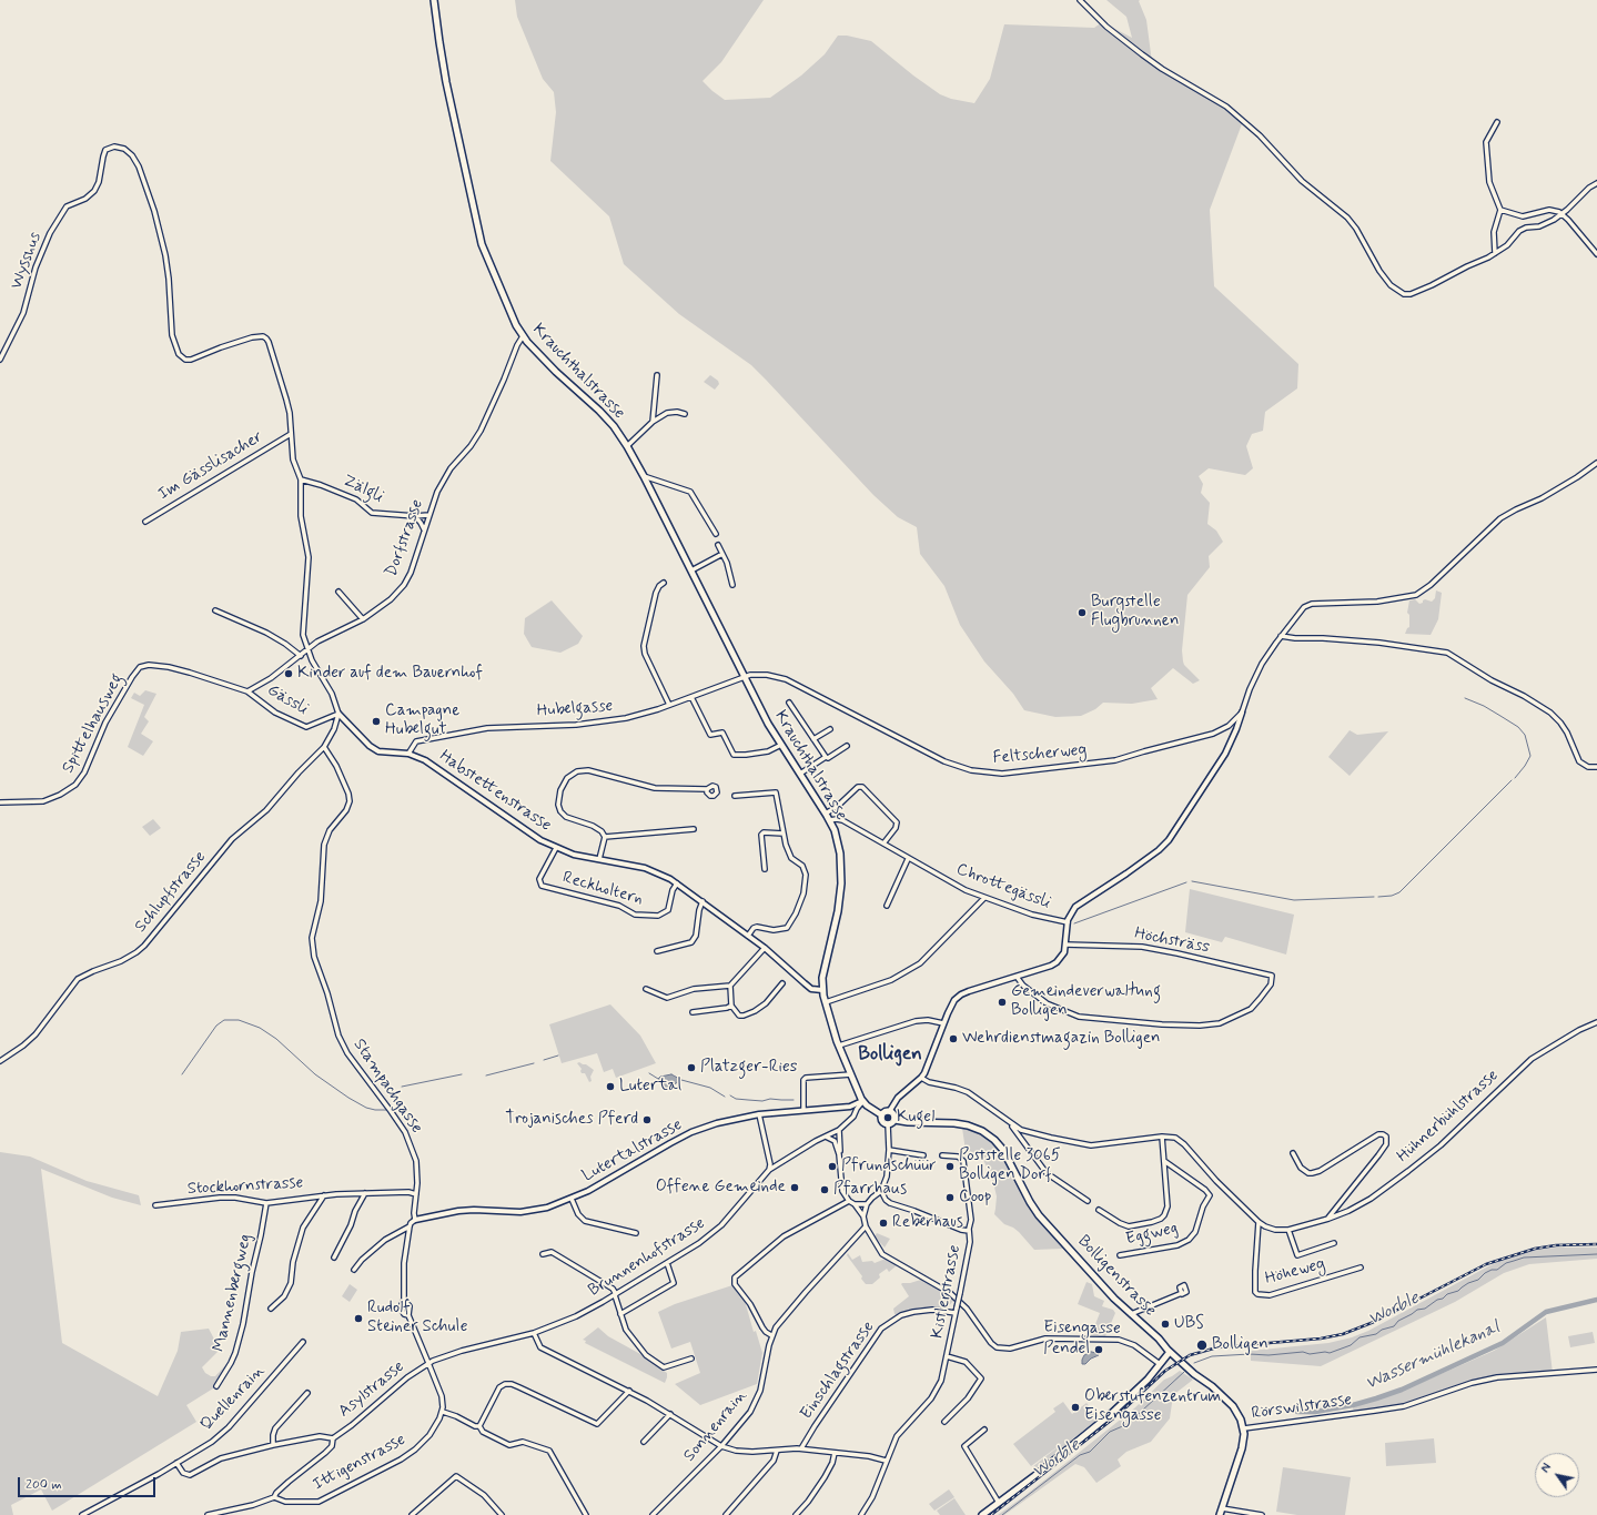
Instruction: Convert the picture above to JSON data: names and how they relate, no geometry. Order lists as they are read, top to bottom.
{
  "streets": {
    "main road": ["Krauchthalstrasse", "Bolligenstrasse"],
    "street": [
      "Wysshus",
      "Im Gässlisacher",
      "Zälgli",
      "Dorfstrasse",
      "Gässli",
      "Hubelgasse",
      "Spittelhausweg",
      "Feltscherweg",
      "Habstettenstrasse",
      "Chrottegässli",
      "Reckholtern",
      "Schlupfstrasse",
      "Höchsträss",
      "Stampachgasse",
      "Hühnerbühlstrasse",
      "Lutertalstrasse",
      "Stockhornstrasse",
      "Eggweg",
      "Brunnenhofstrasse",
      "Höheweg",
      "Kistlerstrasse",
      "Mannenbergweg",
      "Eisengasse",
      "Einschlagstrasse",
      "Asylstrasse",
      "Quellenrain",
      "Rörswilstrasse",
      "Sonnenrain",
      "Ittigenstrasse"
    ]
  },
  "crossings": [
    ["Wysshus", "Im Gässlisacher"],
    ["Krauchthalstrasse", "Dorfstrasse"],
    ["Krauchthalstrasse", "Hubelgasse"],
    ["Krauchthalstrasse", "Feltscherweg"],
    ["Krauchthalstrasse", "Habstettenstrasse"],
    ["Krauchthalstrasse", "Chrottegässli"],
    ["Zälgli", "Dorfstrasse"],
    ["Gässli", "Spittelhausweg"],
    ["Gässli", "Habstettenstrasse"],
    ["Gässli", "Schlupfstrasse"],
    ["Hubelgasse", "Feltscherweg"],
    ["Hubelgasse", "Habstettenstrasse"],
    ["Habstettenstrasse", "Reckholtern"],
    ["Habstettenstrasse", "Schlupfstrasse"],
    ["Schlupfstrasse", "Stampachgasse"],
    ["Stampachgasse", "Lutertalstrasse"],
    ["Stampachgasse", "Stockhornstrasse"],
    ["Hühnerbühlstrasse", "Eggweg"],
    ["Hühnerbühlstrasse", "Höheweg"],
    ["Lutertalstrasse", "Brunnenhofstrasse"],
    ["Stockhornstrasse", "Mannenbergweg"],
    ["Brunnenhofstrasse", "Asylstrasse"],
    ["Bolligenstrasse", "Rörswilstrasse"],
    ["Kistlerstrasse", "Einschlagstrasse"],
    ["Eisengasse", "Sonnenrain"]
  ],
  "districts": ["Bolligen"],
  "water": ["Worble", "Wassermühlekanal"],
  "places": [
    "Burgstelle Flugbrunnen",
    "Kinder auf dem Bauernhof",
    "Campagne Hubelgut",
    "Gemeindeverwaltung Bolligen",
    "Wehrdienstmagazin Bolligen",
    "Platzger-Ries",
    "Lutertal",
    "Kugel",
    "Trojanisches Pferd",
    "Pfrundschüür",
    "Poststelle 3065 Bolligen Dorf",
    "Offene Gemeinde",
    "Pfarrhaus",
    "Coop",
    "Reberhaus",
    "Rudolf Steiner Schule",
    "UBS",
    "Bolligen",
    "Pendel",
    "Oberstufenzentrum Eisengasse"
  ],
  "scale_bar": "200 m",
  "north": "top left"
}
